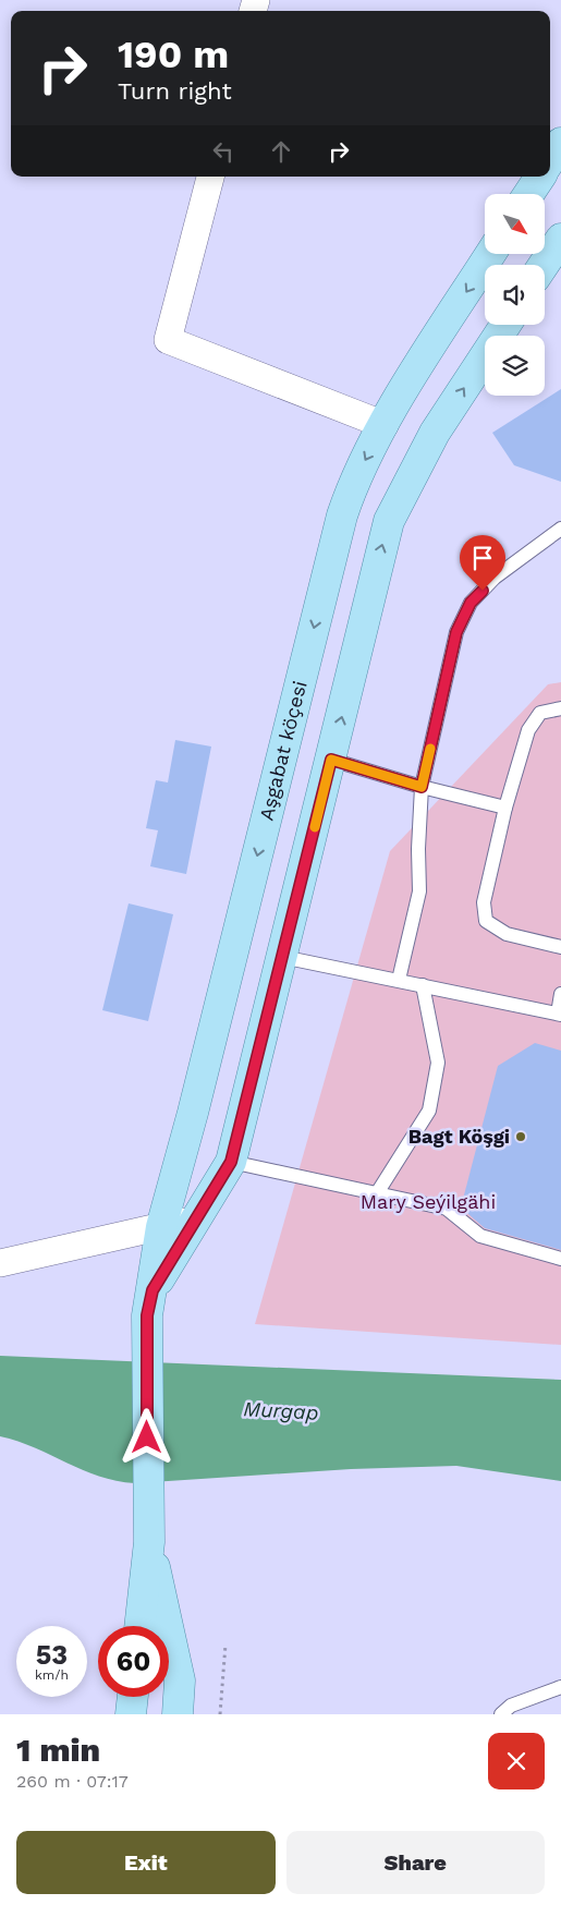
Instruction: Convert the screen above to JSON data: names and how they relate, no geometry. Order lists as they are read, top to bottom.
{
  "streets": {
    "main road": ["Aşgabat köçesi"]
  },
  "water": ["Murgap"],
  "parks": ["Mary Seýilgähi"],
  "places": ["Bagt Köşgi"],
  "north": "bottom right",
  "page": {
    "turn": ["190 m", "Turn right"],
    "speed": "53 km/h",
    "limit": "60",
    "heading": ["1 min", "260 m · 07:17"],
    "buttons": ["Exit", "Share"]
  }
}
